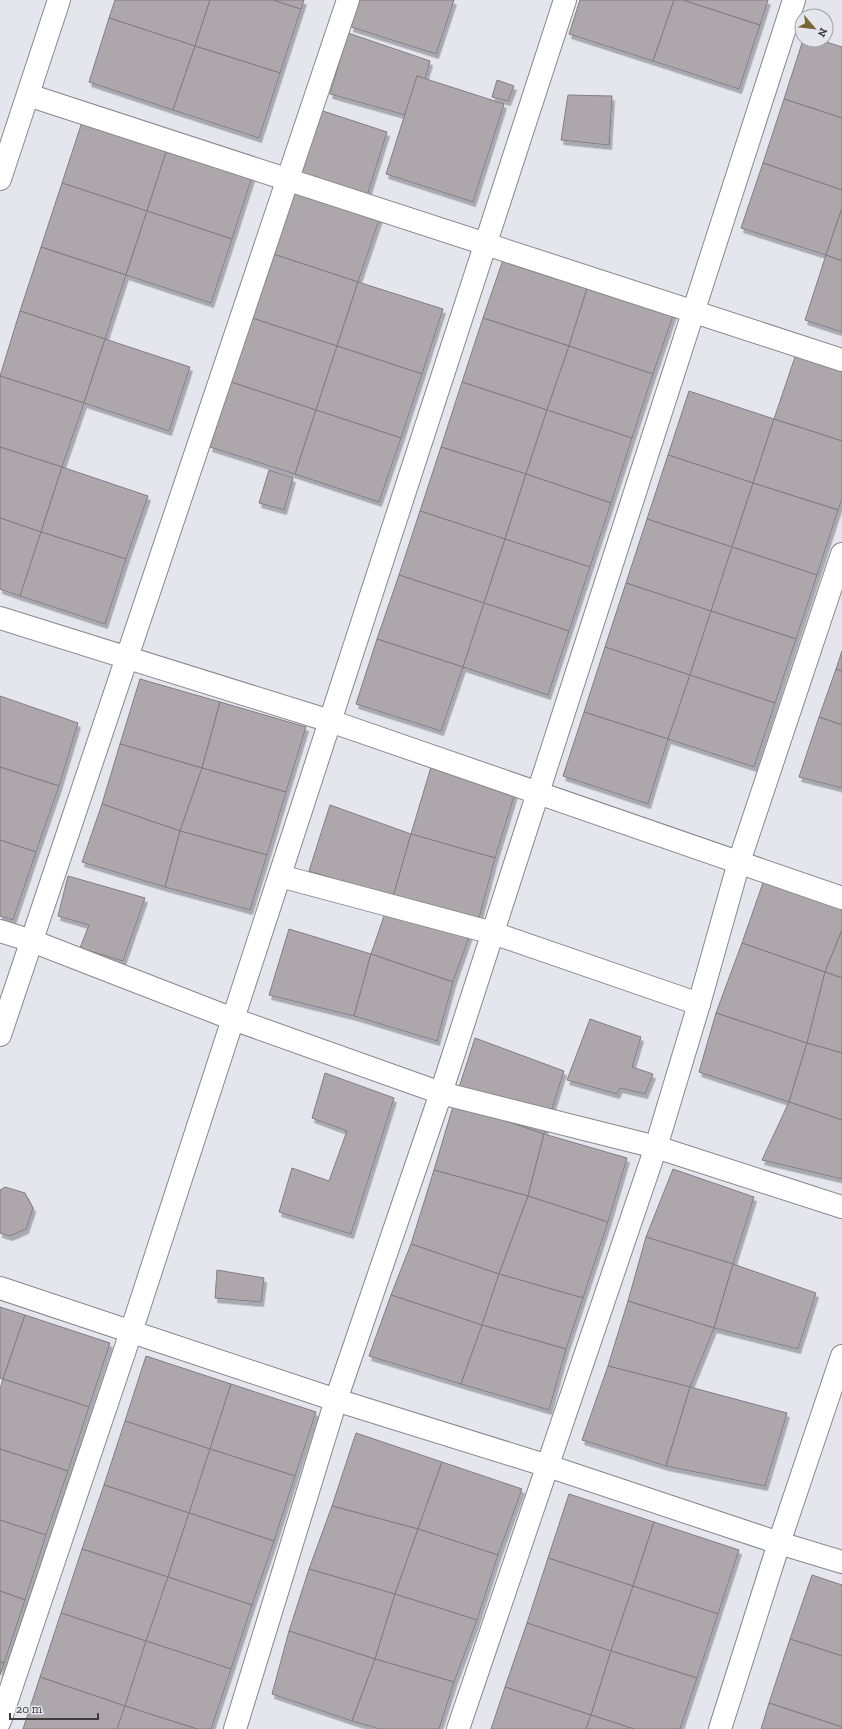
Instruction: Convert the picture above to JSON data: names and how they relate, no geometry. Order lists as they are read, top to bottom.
{
  "scale_bar": "20 m",
  "north": "bottom right"
}
